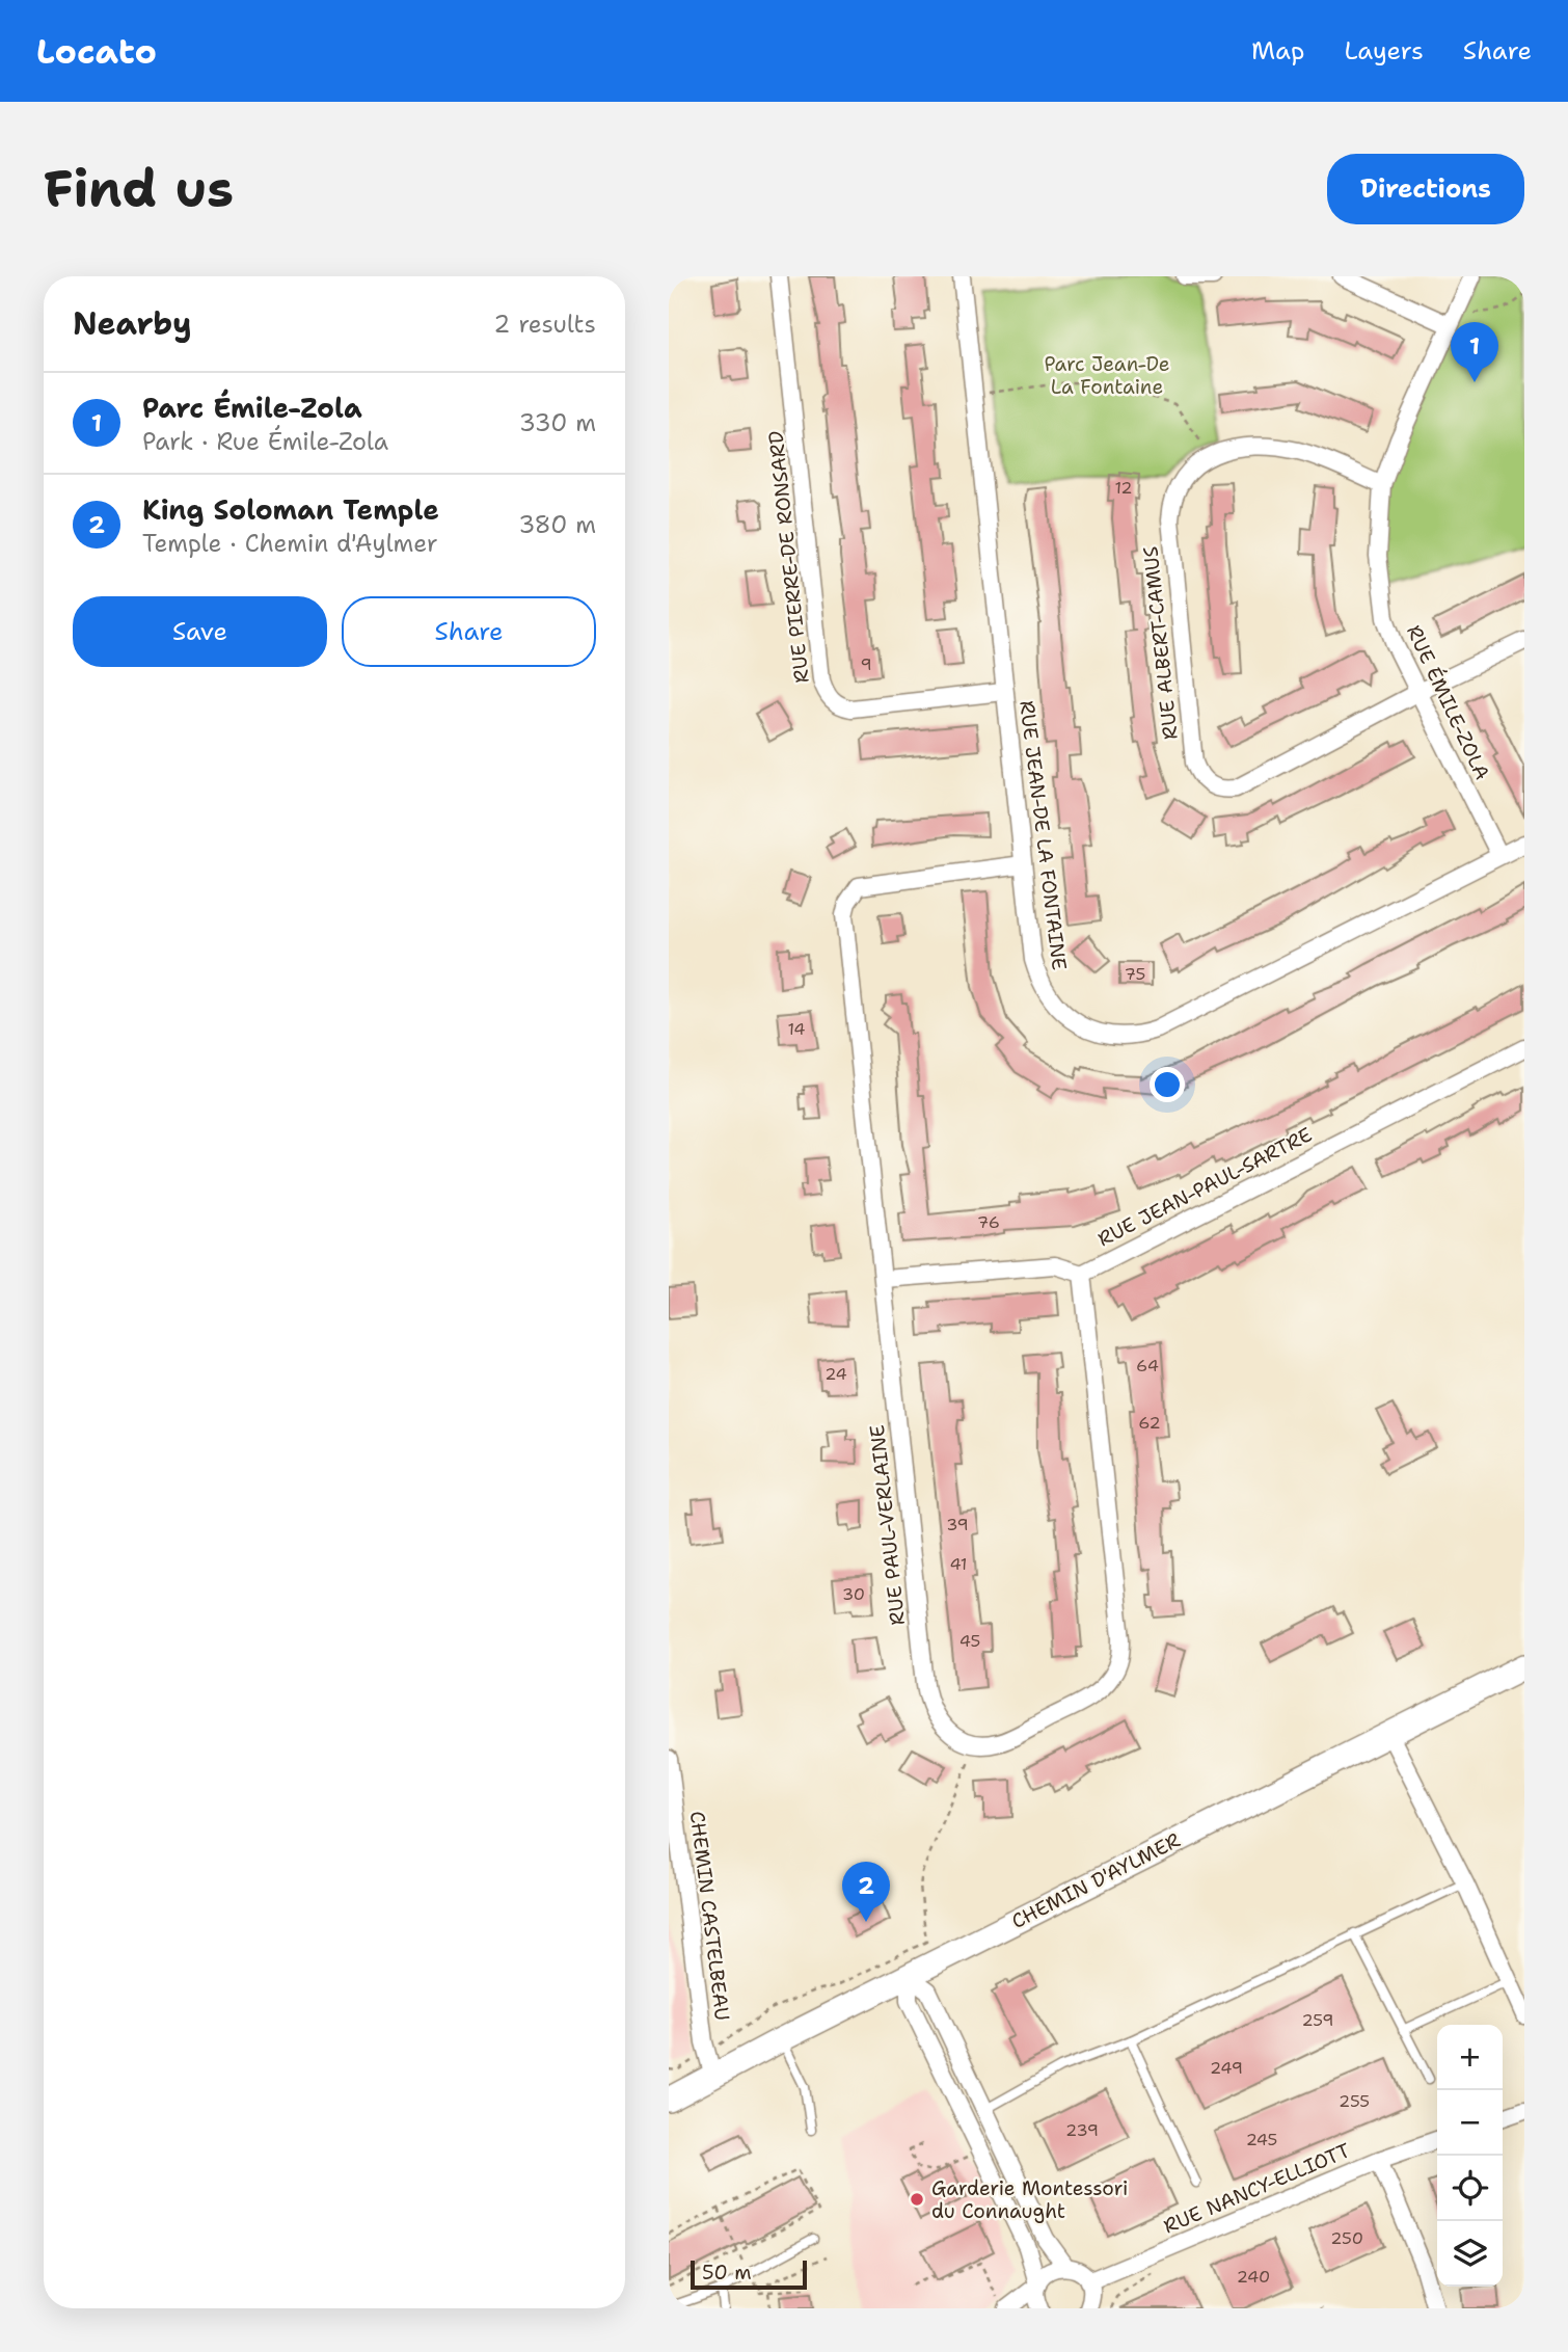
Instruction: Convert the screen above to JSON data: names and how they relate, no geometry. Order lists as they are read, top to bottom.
{
  "streets": {
    "main road": ["CHEMIN D'AYLMER"],
    "street": [
      "RUE PIERRE-DE RONSARD",
      "RUE ALBERT-CAMUS",
      "RUE ÉMILE-ZOLA",
      "RUE JEAN-DE LA FONTAINE",
      "RUE JEAN-PAUL-SARTRE",
      "RUE PAUL-VERLAINE",
      "CHEMIN CASTELBEAU",
      "RUE NANCY-ELLIOTT"
    ]
  },
  "crossings": [
    ["RUE PIERRE-DE RONSARD", "RUE JEAN-DE LA FONTAINE"],
    ["RUE ALBERT-CAMUS", "RUE ÉMILE-ZOLA"],
    ["RUE ÉMILE-ZOLA", "RUE JEAN-DE LA FONTAINE"],
    ["RUE JEAN-DE LA FONTAINE", "RUE PAUL-VERLAINE"],
    ["CHEMIN D'AYLMER", "CHEMIN CASTELBEAU"]
  ],
  "parks": ["Parc Jean-De La Fontaine"],
  "places": ["Garderie Montessori du Connaught"],
  "house_numbers": [
    "12",
    "9",
    "75",
    "14",
    "76",
    "64",
    "24",
    "62",
    "39",
    "41",
    "30",
    "45",
    "259",
    "249",
    "255",
    "239",
    "245",
    "250",
    "240"
  ],
  "scale_bar": "50 m",
  "page": {
    "header": "Locato",
    "nav": ["Map", "Layers", "Share"],
    "buttons": [
      "Directions",
      ["Save", "Share"]
    ],
    "title": "Find us",
    "heading": ["Nearby", "2 results"],
    "pins": ["1", "2"],
    "list": [
      {
        "mark": "1",
        "name": "Parc Émile-Zola",
        "note": "Park · Rue Émile-Zola",
        "value": "330 m"
      },
      {
        "mark": "2",
        "name": "King Soloman Temple",
        "note": "Temple · Chemin d'Aylmer",
        "value": "380 m"
      }
    ],
    "map_buttons": ["+", "−"],
    "scale": "50 m"
  }
}
